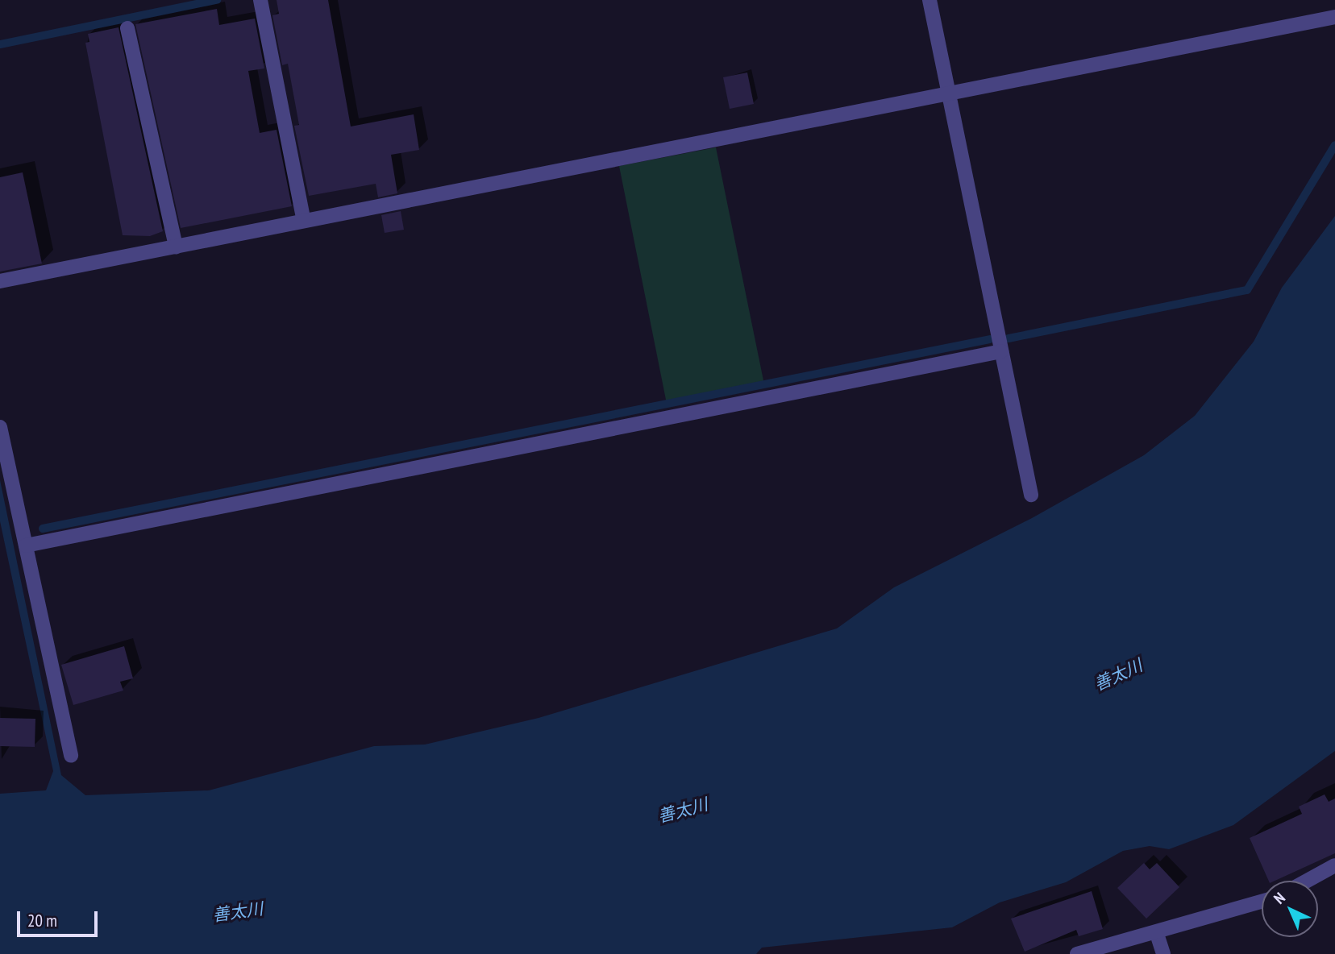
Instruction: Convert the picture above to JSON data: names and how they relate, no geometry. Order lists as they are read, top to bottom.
{
  "water": ["善太川"],
  "scale_bar": "20 m",
  "north": "top left"
}
